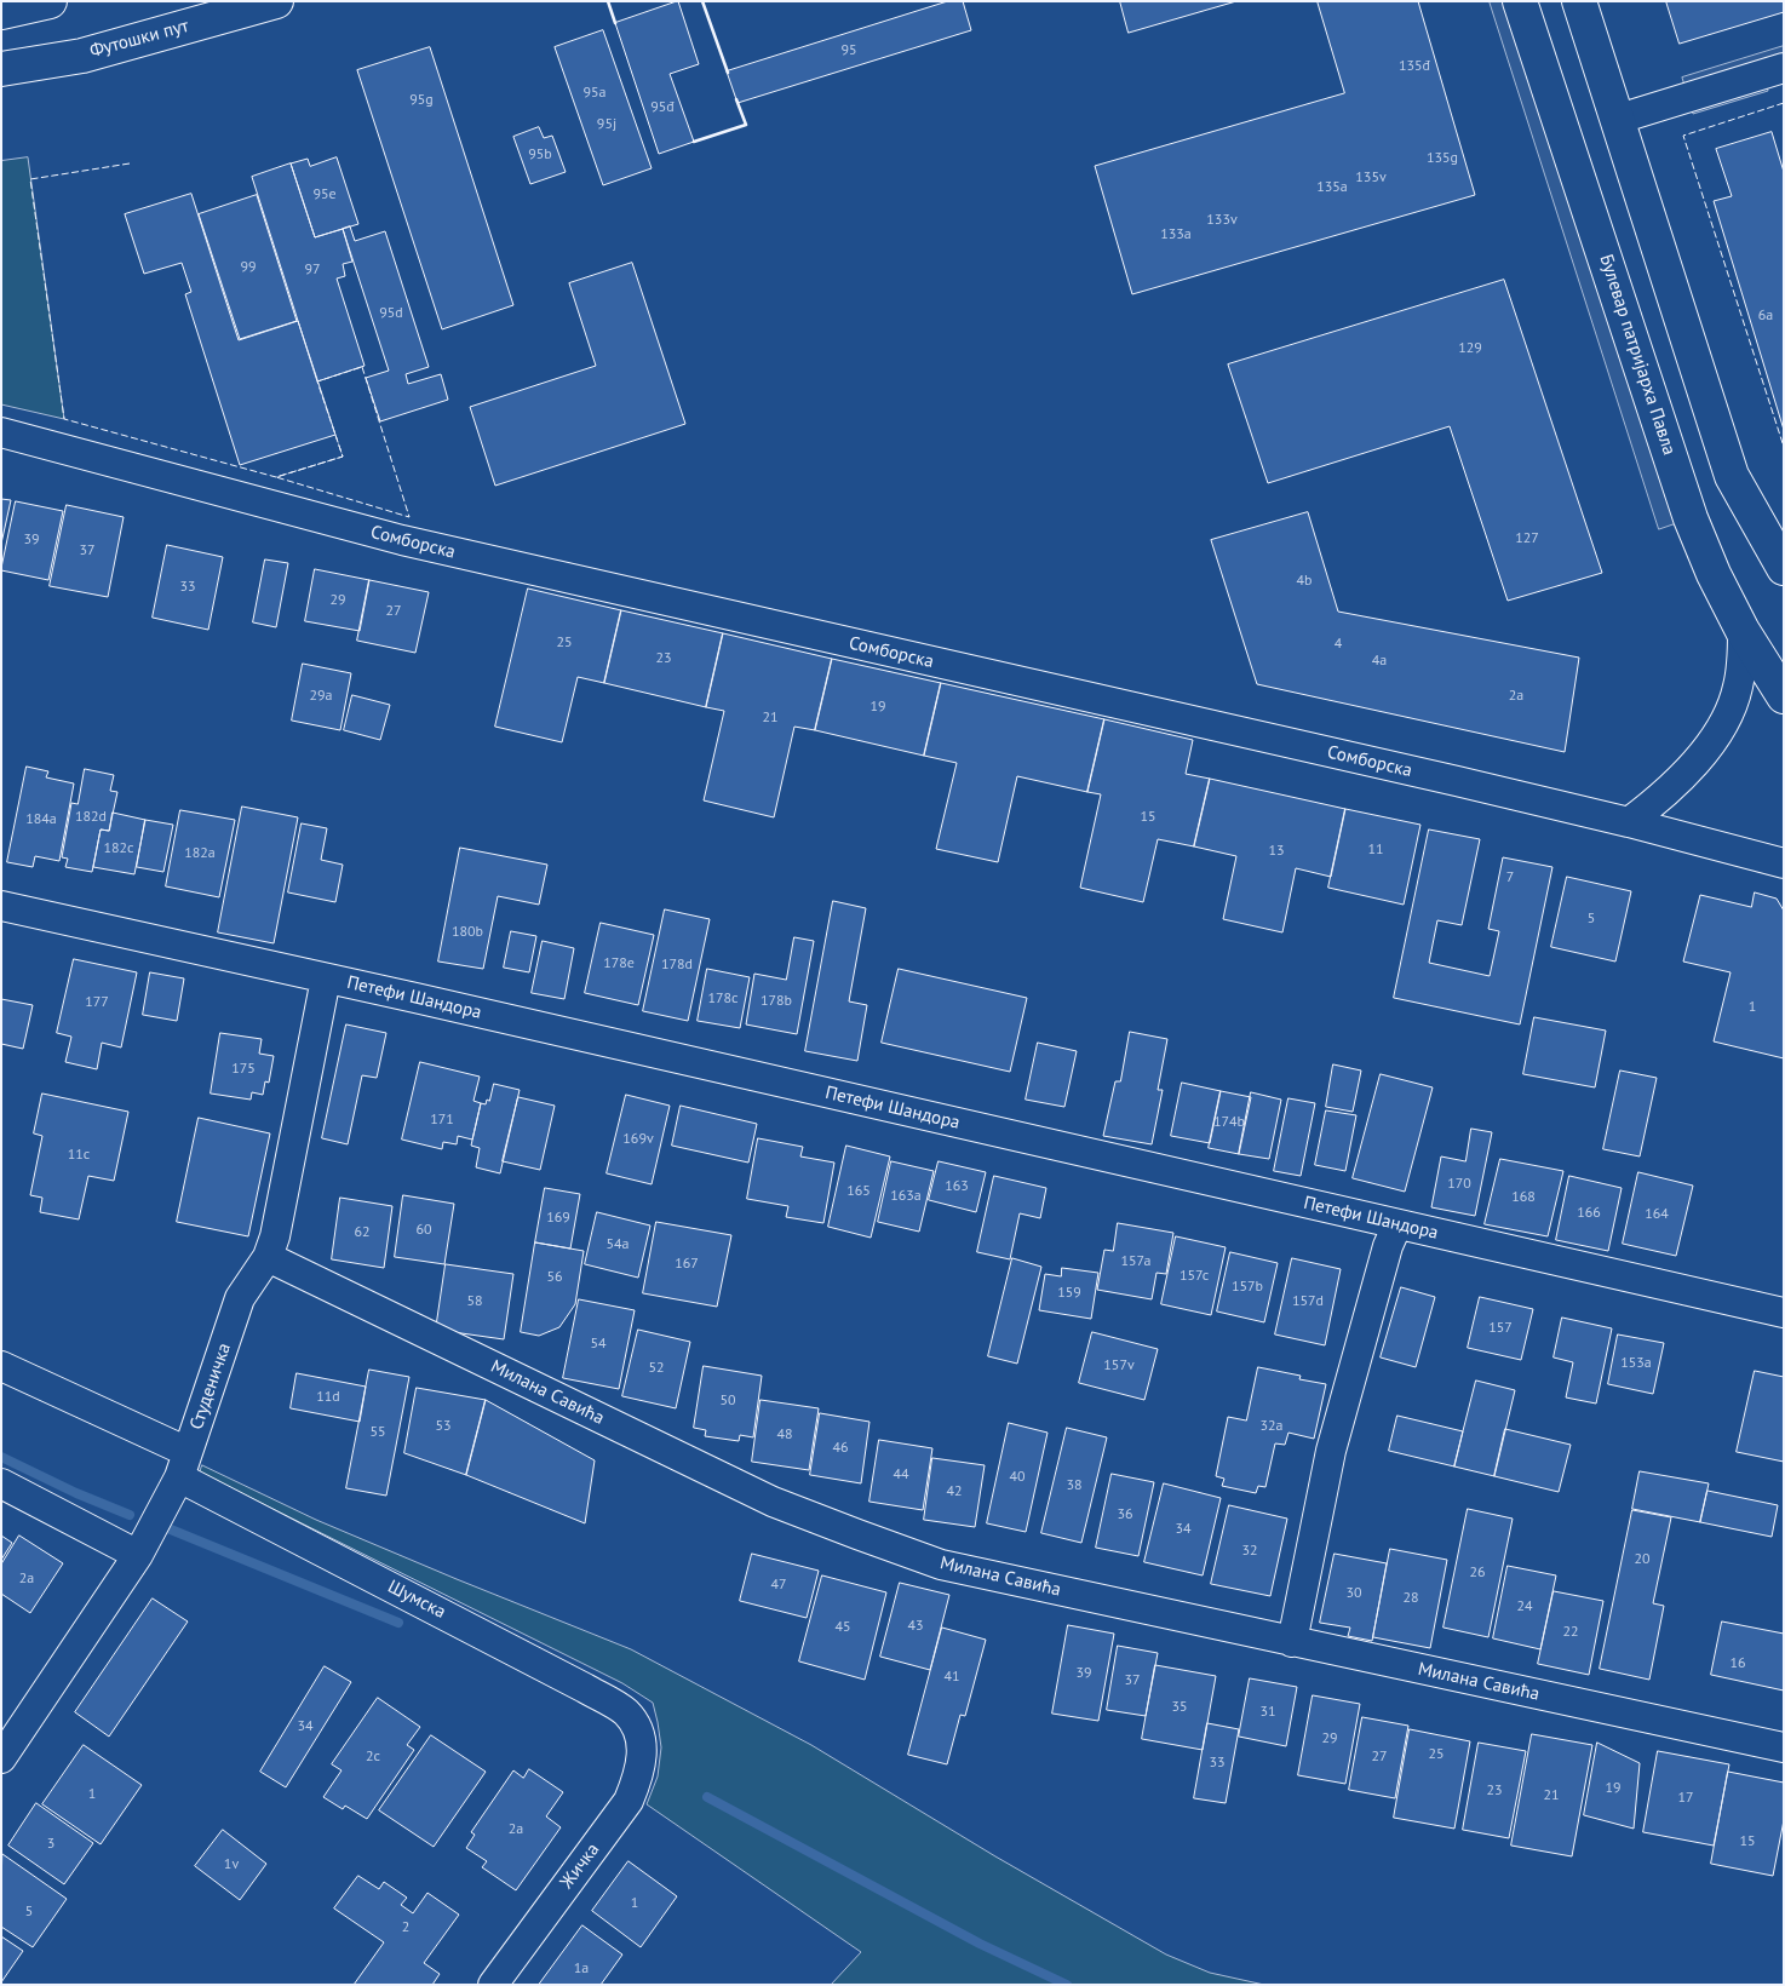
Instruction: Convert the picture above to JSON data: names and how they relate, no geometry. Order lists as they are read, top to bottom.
{
  "streets": {
    "main road": ["Футошки пут", "Булевар патријарха Павла"],
    "street": [
      "Сомборска",
      "Петефи Шандора",
      "Студеничка",
      "Милана Савића",
      "Шумска",
      "Жичка"
    ]
  },
  "crossings": [
    ["Петефи Шандора", "Студеничка"],
    ["Студеничка", "Милана Савића"],
    ["Студеничка", "Шумска"],
    ["Шумска", "Жичка"]
  ],
  "house_numbers": [
    "95",
    "135đ",
    "95a",
    "95g",
    "95đ",
    "95j",
    "95b",
    "135g",
    "135v",
    "135a",
    "95e",
    "133v",
    "133a",
    "99",
    "97",
    "95d",
    "6a",
    "129",
    "127",
    "39",
    "37",
    "4b",
    "33",
    "29",
    "27",
    "25",
    "4",
    "23",
    "4a",
    "29a",
    "2a",
    "19",
    "21",
    "182d",
    "15",
    "184a",
    "182c",
    "11",
    "13",
    "182a",
    "7",
    "5",
    "180b",
    "178e",
    "178d",
    "178c",
    "178b",
    "177",
    "1",
    "175",
    "171",
    "174b",
    "169v",
    "11c",
    "170",
    "163",
    "165",
    "163a",
    "168",
    "166",
    "164",
    "169",
    "60",
    "62",
    "54a",
    "157a",
    "167",
    "157c",
    "56",
    "157b",
    "159",
    "58",
    "157d",
    "157",
    "54",
    "153a",
    "157v",
    "52",
    "11d",
    "50",
    "53",
    "32a",
    "55",
    "48",
    "46",
    "44",
    "40",
    "38",
    "42",
    "36",
    "34",
    "32",
    "20",
    "26",
    "2a",
    "47",
    "30",
    "28",
    "24",
    "43",
    "45",
    "22",
    "16",
    "39",
    "41",
    "37",
    "35",
    "31",
    "34",
    "29",
    "25",
    "2c",
    "27",
    "33",
    "19",
    "23",
    "1",
    "21",
    "17",
    "2a",
    "15",
    "3",
    "1v",
    "1",
    "5",
    "2",
    "1a"
  ]
}
